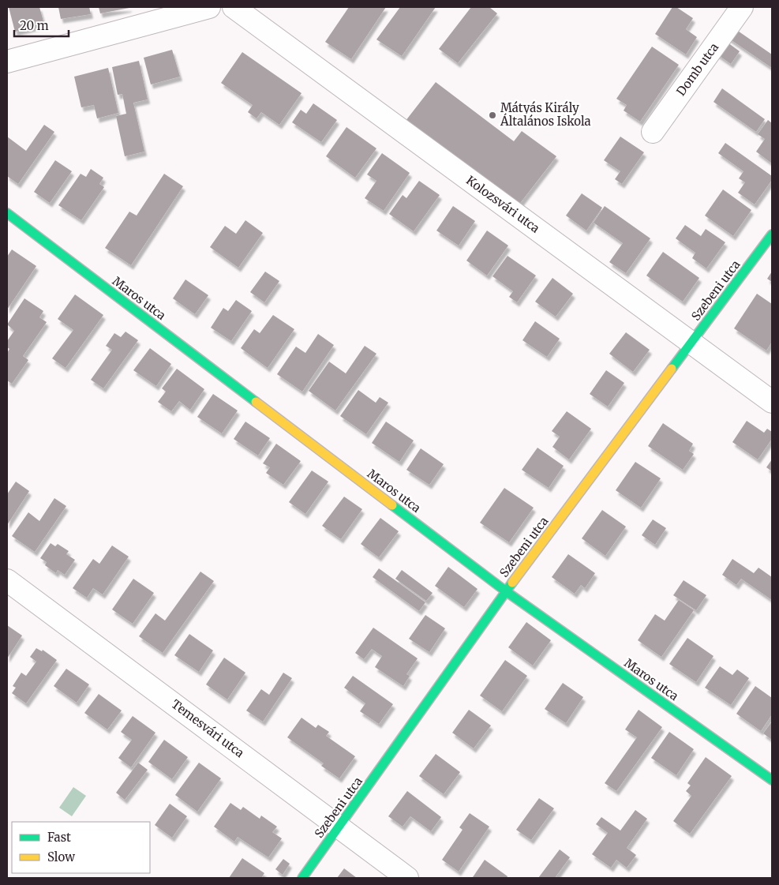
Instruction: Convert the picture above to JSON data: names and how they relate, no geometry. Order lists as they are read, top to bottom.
{
  "streets": {
    "street": [
      "Domb utca",
      "Kolozsvári utca",
      "Szebeni utca",
      "Maros utca",
      "Temesvári utca"
    ]
  },
  "crossings": [
    ["Kolozsvári utca", "Szebeni utca"],
    ["Szebeni utca", "Maros utca"],
    ["Szebeni utca", "Temesvári utca"]
  ],
  "places": ["Mátyás Király Általános Iskola"],
  "legend": ["Fast", "Slow"],
  "scale_bar": "20 m"
}
